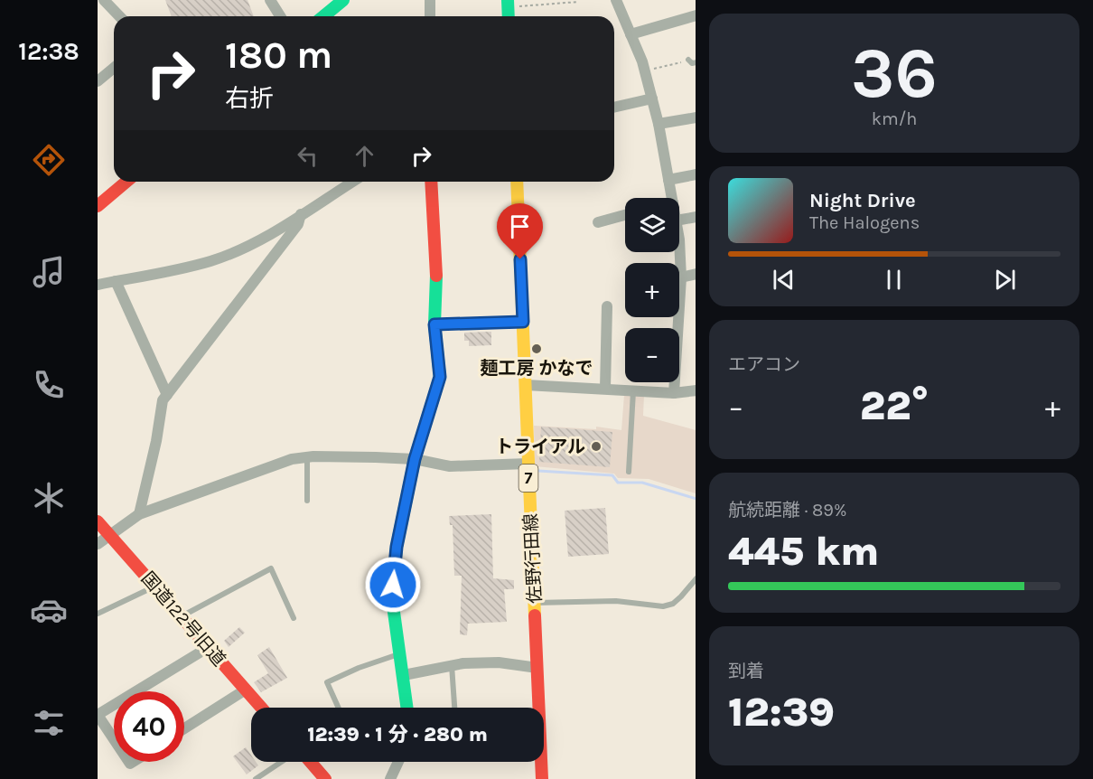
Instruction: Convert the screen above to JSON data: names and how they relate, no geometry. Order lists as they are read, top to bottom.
{
  "streets": {
    "main road": ["7", "佐野行田線", "国道122号旧道"]
  },
  "places": ["麺工房 かなで", "トライアル"],
  "page": {
    "tabs": "12:38",
    "tile": [
      ["36", "km/h"],
      "エアコン",
      ["航続距離 · 89%", "445 km"],
      ["到着", "12:39"]
    ],
    "turn": ["180 m", "右折"],
    "song": ["Night Drive", "The Halogens"],
    "map_buttons": ["+", "−"],
    "heat": ["−", "22°", "+"],
    "limit": "40",
    "trip": "12:39 · 1 分 · 280 m"
  }
}
